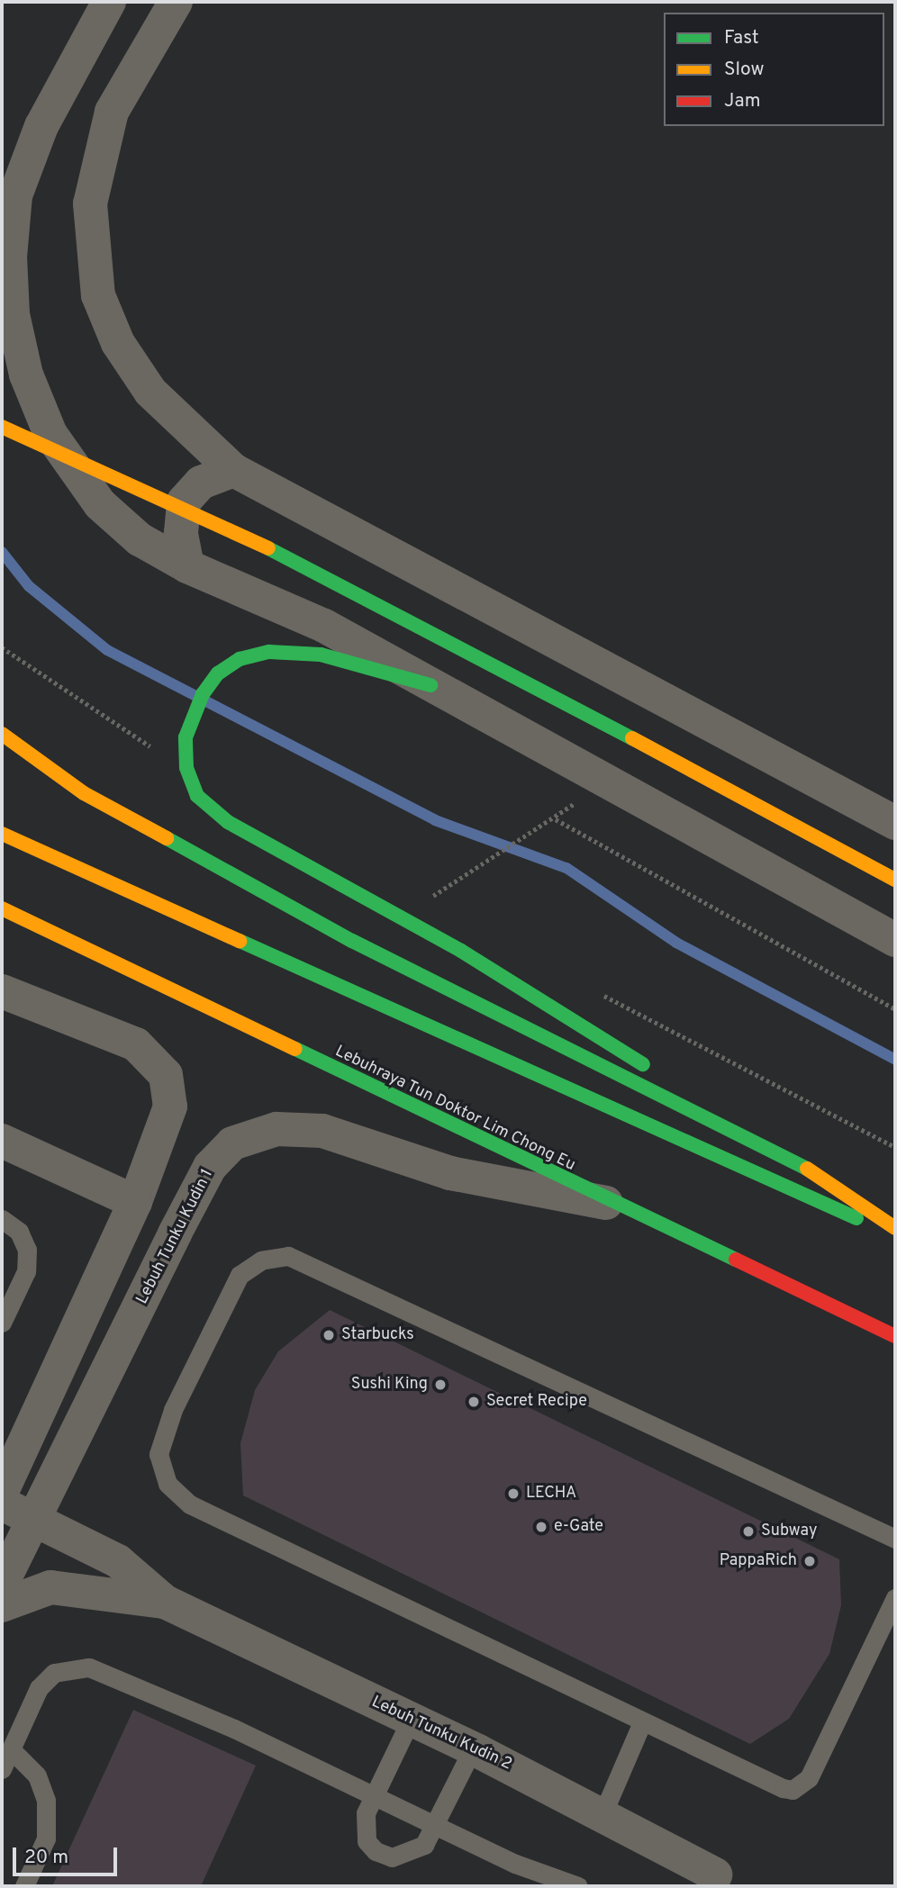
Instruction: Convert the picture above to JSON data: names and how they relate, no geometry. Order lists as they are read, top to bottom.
{
  "streets": {
    "highway": ["Lebuhraya Tun Doktor Lim Chong Eu"],
    "street": ["Lebuh Tunku Kudin 1", "Lebuh Tunku Kudin 2"]
  },
  "crossings": [
    ["Lebuhraya Tun Doktor Lim Chong Eu", "Lebuh Tunku Kudin 1"],
    ["Lebuh Tunku Kudin 1", "Lebuh Tunku Kudin 2"]
  ],
  "places": [
    "Starbucks",
    "Sushi King",
    "Secret Recipe",
    "LECHA",
    "e-Gate",
    "Subway",
    "PappaRich"
  ],
  "legend": ["Fast", "Slow", "Jam"],
  "scale_bar": "20 m"
}
